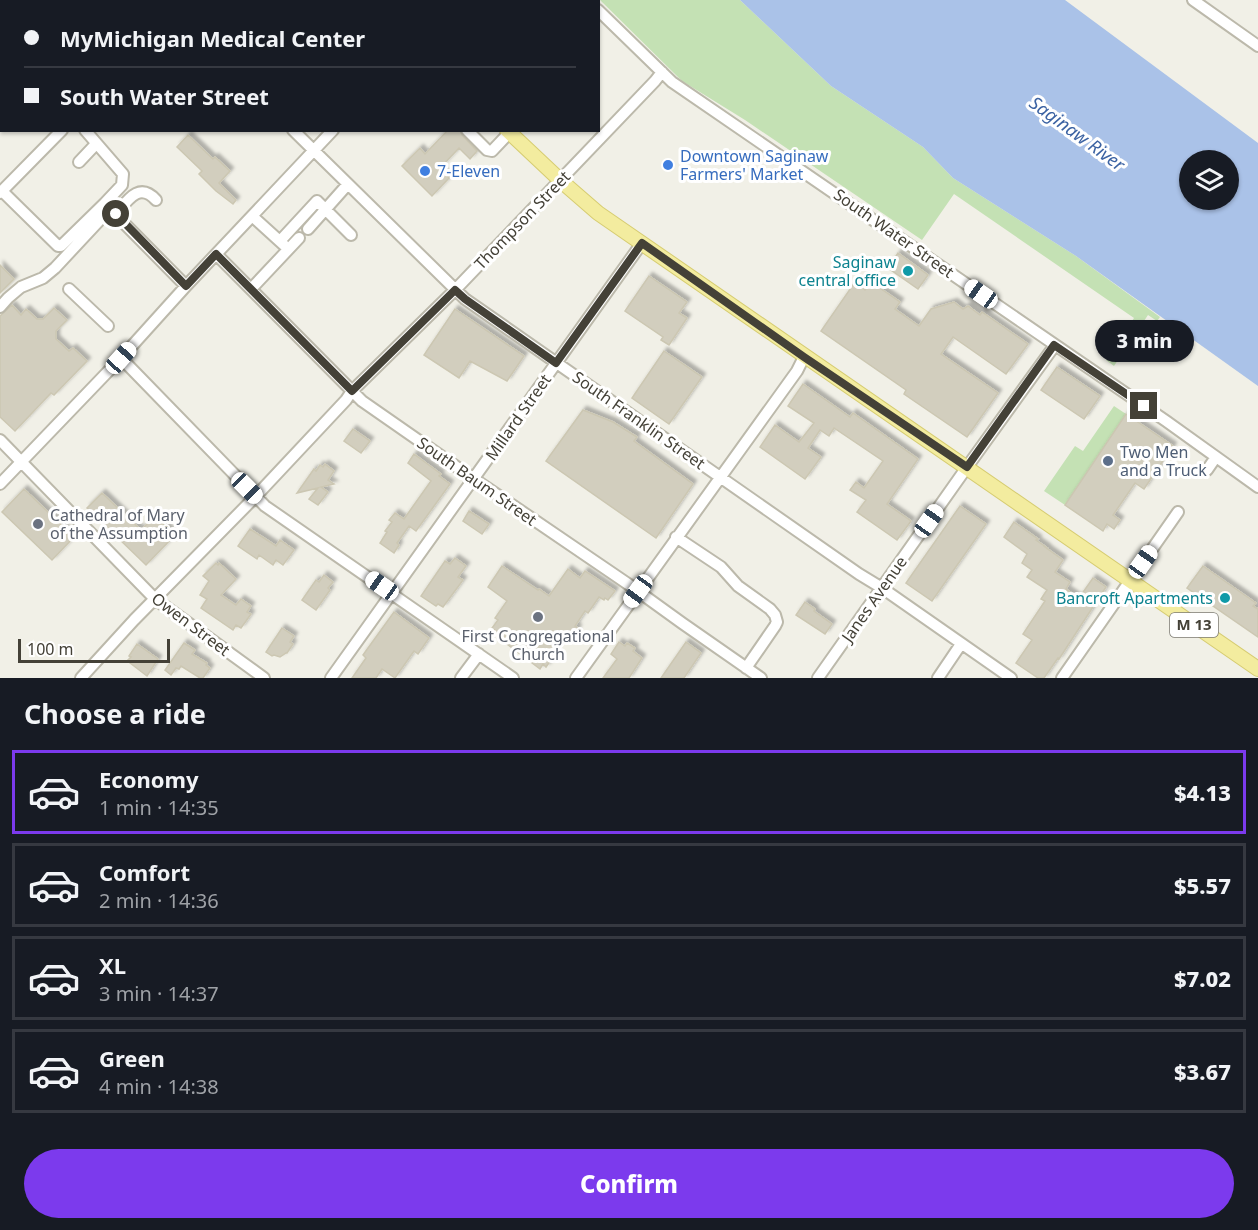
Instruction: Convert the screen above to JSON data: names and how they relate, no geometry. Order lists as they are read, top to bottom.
{
  "streets": {
    "main road": ["M 13"],
    "street": [
      "Thompson Street",
      "South Water Street",
      "Millard Street",
      "South Franklin Street",
      "South Baum Street",
      "Janes Avenue",
      "Owen Street"
    ]
  },
  "crossings": [
    ["Thompson Street", "South Water Street"],
    ["Thompson Street", "South Franklin Street"],
    ["Thompson Street", "South Baum Street"],
    ["Thompson Street", "Owen Street"],
    ["Thompson Street", "M 13"],
    ["South Water Street", "Janes Avenue"],
    ["Millard Street", "South Franklin Street"],
    ["Millard Street", "South Baum Street"],
    ["Millard Street", "M 13"],
    ["South Franklin Street", "Janes Avenue"],
    ["Janes Avenue", "M 13"]
  ],
  "water": ["Saginaw River"],
  "places": [
    "Downtown Saginaw Farmers' Market",
    "7-Eleven",
    "Saginaw central office",
    "Two Men and a Truck",
    "Cathedral of Mary of the Assumption",
    "Bancroft Apartments",
    "First Congregational Church"
  ],
  "scale_bar": "100 m",
  "page": {
    "banner": ["MyMichigan Medical Center", "South Water Street"],
    "bubble": "3 min",
    "scale": "100 m",
    "heading": "Choose a ride",
    "list": [
      {
        "name": "Economy",
        "note": "1 min · 14:35",
        "value": "$4.13"
      },
      {
        "name": "Comfort",
        "note": "2 min · 14:36",
        "value": "$5.57"
      },
      {
        "name": "XL",
        "note": "3 min · 14:37",
        "value": "$7.02"
      },
      {
        "name": "Green",
        "note": "4 min · 14:38",
        "value": "$3.67"
      }
    ],
    "buttons": "Confirm"
  }
}
